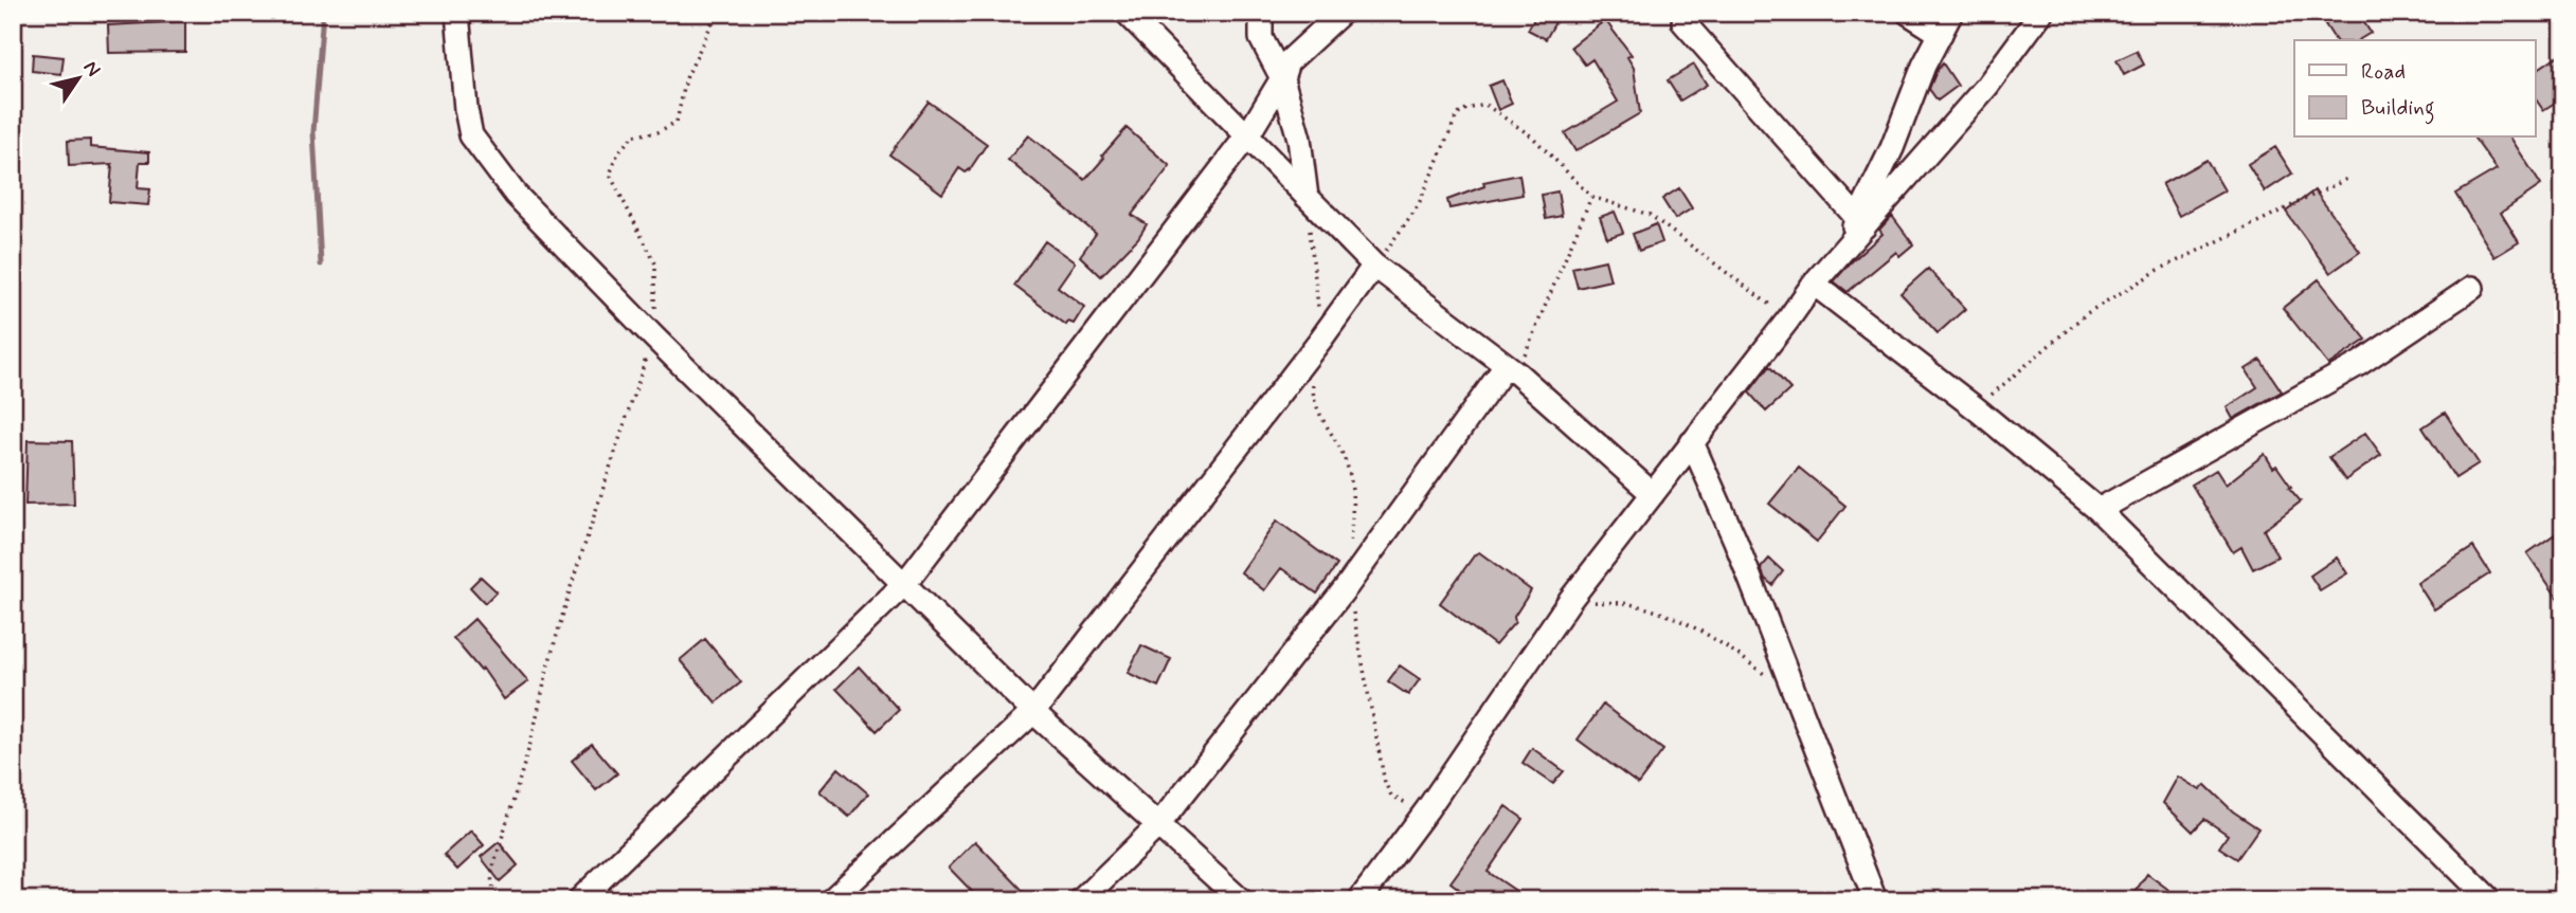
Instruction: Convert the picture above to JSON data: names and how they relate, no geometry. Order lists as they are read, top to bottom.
{
  "legend": ["Road", "Building"],
  "north": "top right"
}
